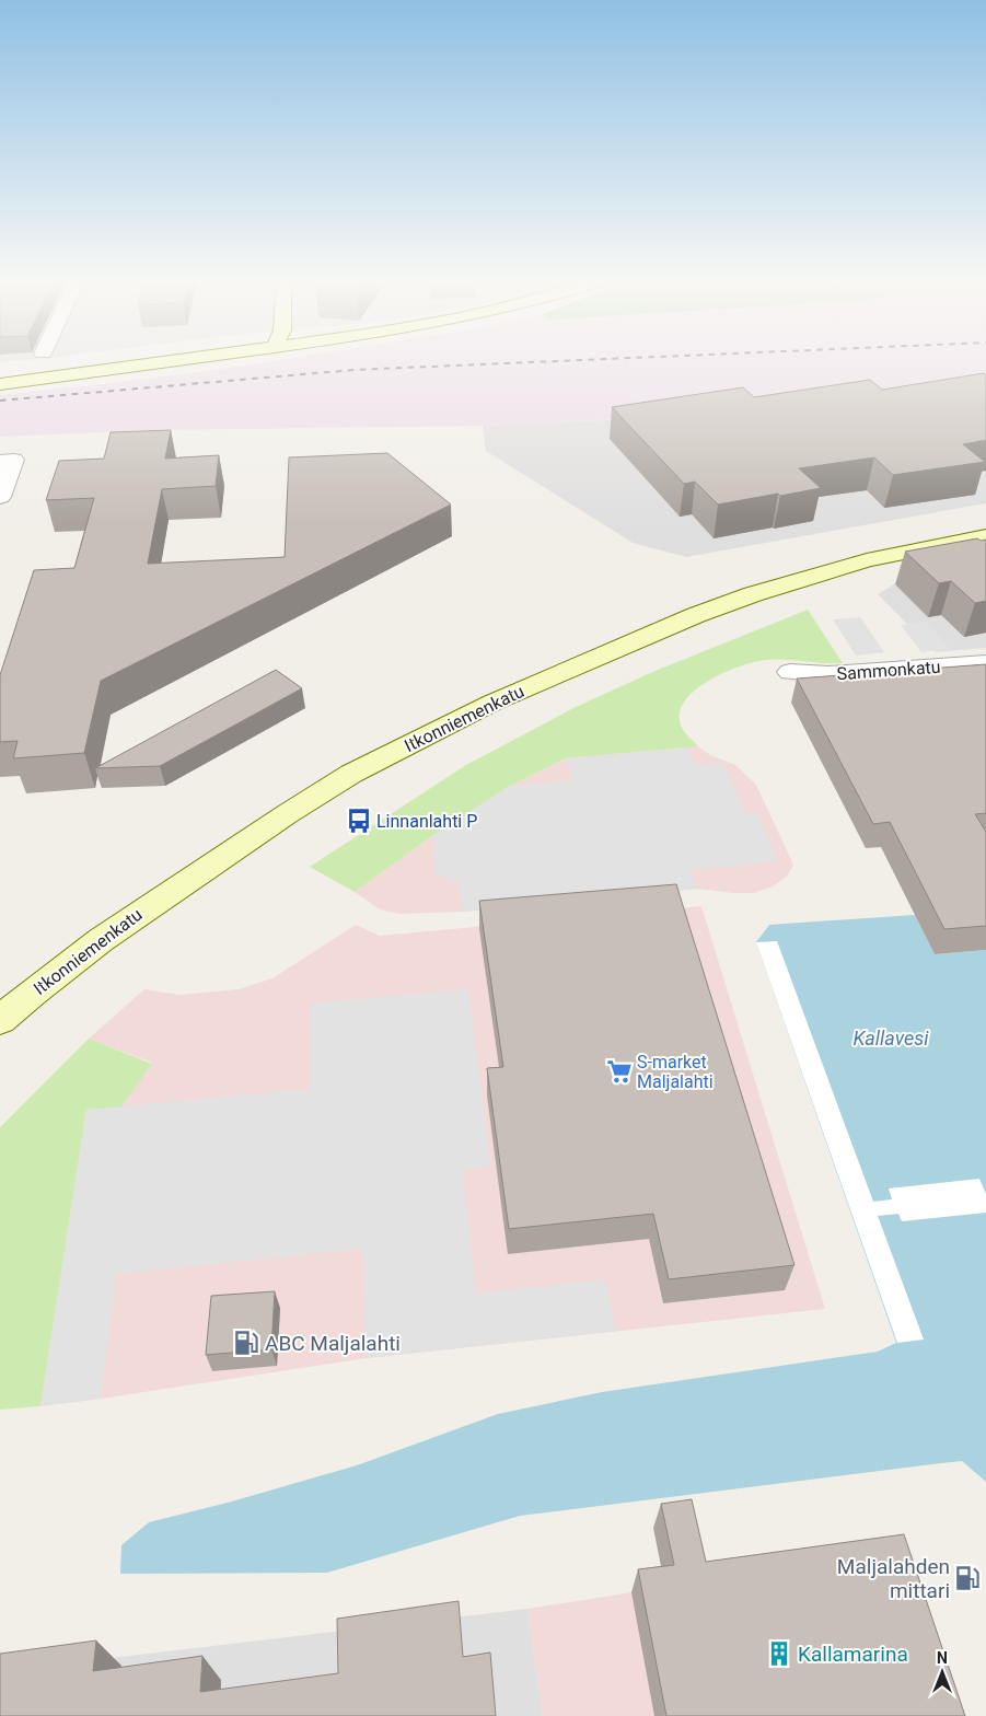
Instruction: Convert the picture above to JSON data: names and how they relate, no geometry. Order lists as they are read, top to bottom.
{
  "streets": {
    "main road": ["Itkonniemenkatu"],
    "street": ["Sammonkatu"]
  },
  "water": ["Kallavesi"],
  "places": {
    "bus stop": ["Linnanlahti P"],
    "supermarket": ["S-market Maljalahti"],
    "fuel station": ["ABC Maljalahti", "Maljalahden mittari"],
    "building": ["Kallamarina"]
  },
  "north": "top"
}
